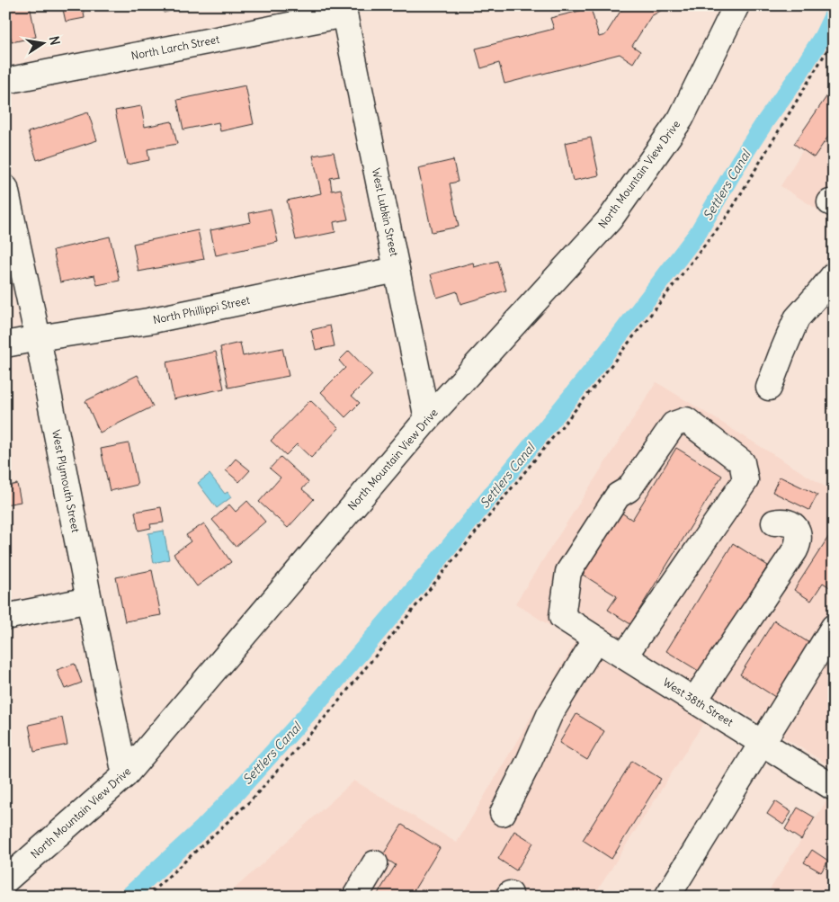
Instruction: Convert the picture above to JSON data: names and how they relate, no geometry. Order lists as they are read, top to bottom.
{
  "streets": {
    "street": [
      "North Larch Street",
      "North Mountain View Drive",
      "West Lubkin Street",
      "North Phillippi Street",
      "West Plymouth Street",
      "West 38th Street"
    ]
  },
  "crossings": [
    ["North Larch Street", "West Lubkin Street"],
    ["North Mountain View Drive", "West Lubkin Street"],
    ["North Mountain View Drive", "West Plymouth Street"],
    ["West Lubkin Street", "North Phillippi Street"],
    ["North Phillippi Street", "West Plymouth Street"]
  ],
  "water": ["Settlers Canal"],
  "north": "right"
}
